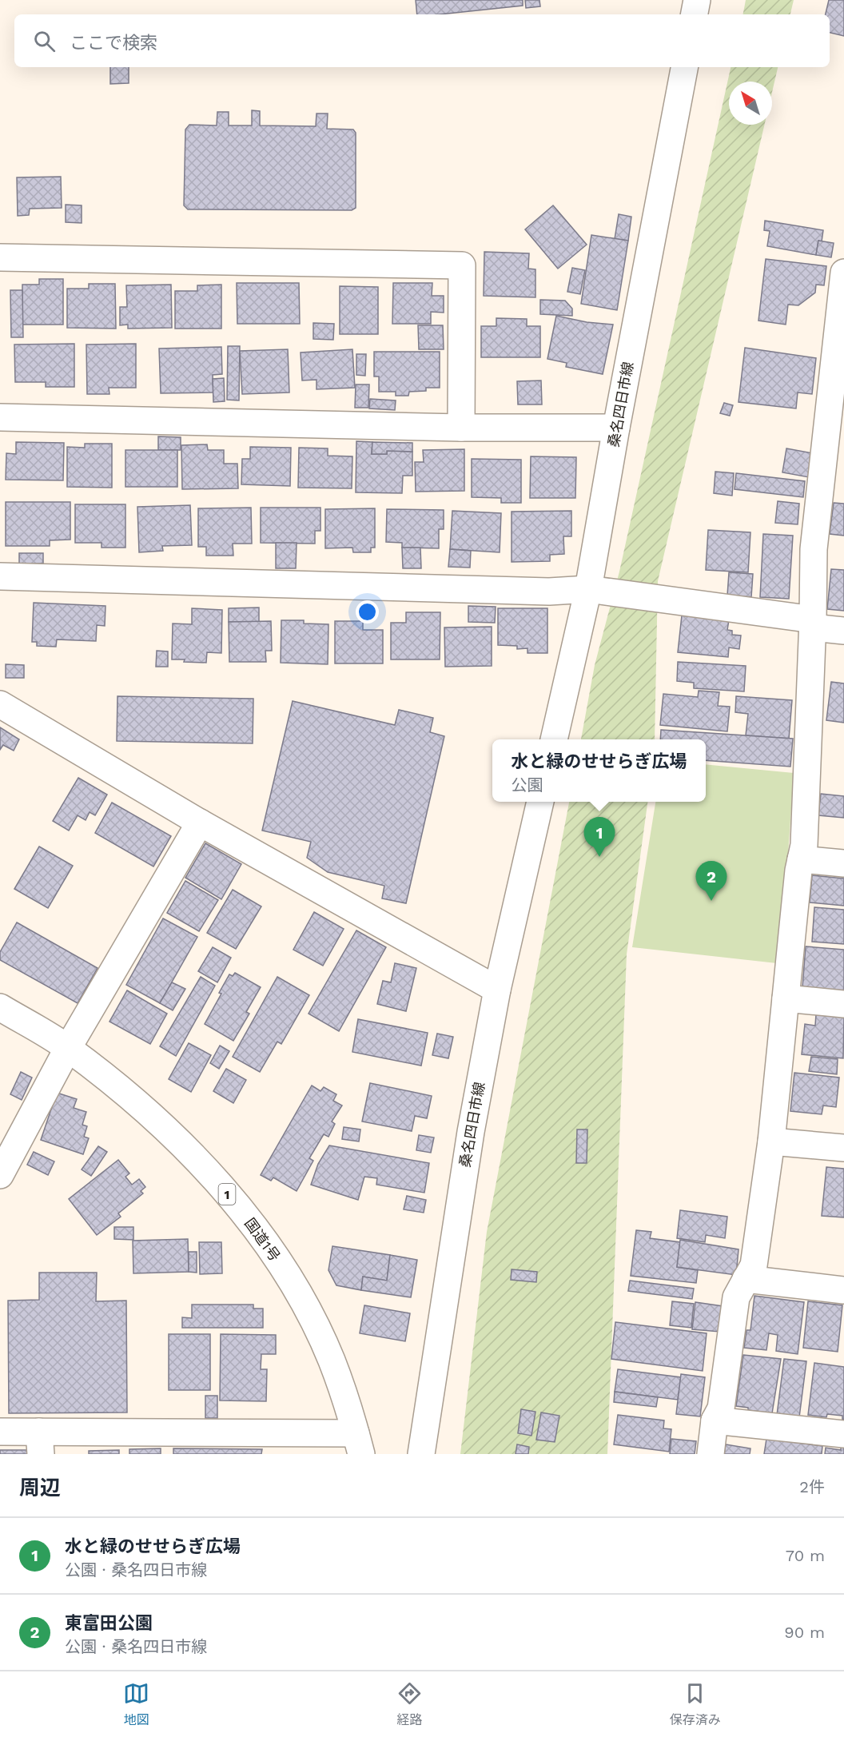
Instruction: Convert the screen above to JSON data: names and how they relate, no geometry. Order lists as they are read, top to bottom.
{
  "streets": {
    "main road": ["桑名四日市線", "1", "国道1号"]
  },
  "north": "top left",
  "page": {
    "search": "ここで検索",
    "popup": ["水と緑のせせらぎ広場", "公園"],
    "pins": ["1", "2"],
    "heading": ["周辺", "2件"],
    "list": [
      {
        "mark": "1",
        "name": "水と緑のせせらぎ広場",
        "note": "公園 · 桑名四日市線",
        "value": "70 m"
      },
      {
        "mark": "2",
        "name": "東富田公園",
        "note": "公園 · 桑名四日市線",
        "value": "90 m"
      }
    ],
    "nav": ["地図", "経路", "保存済み"]
  }
}
